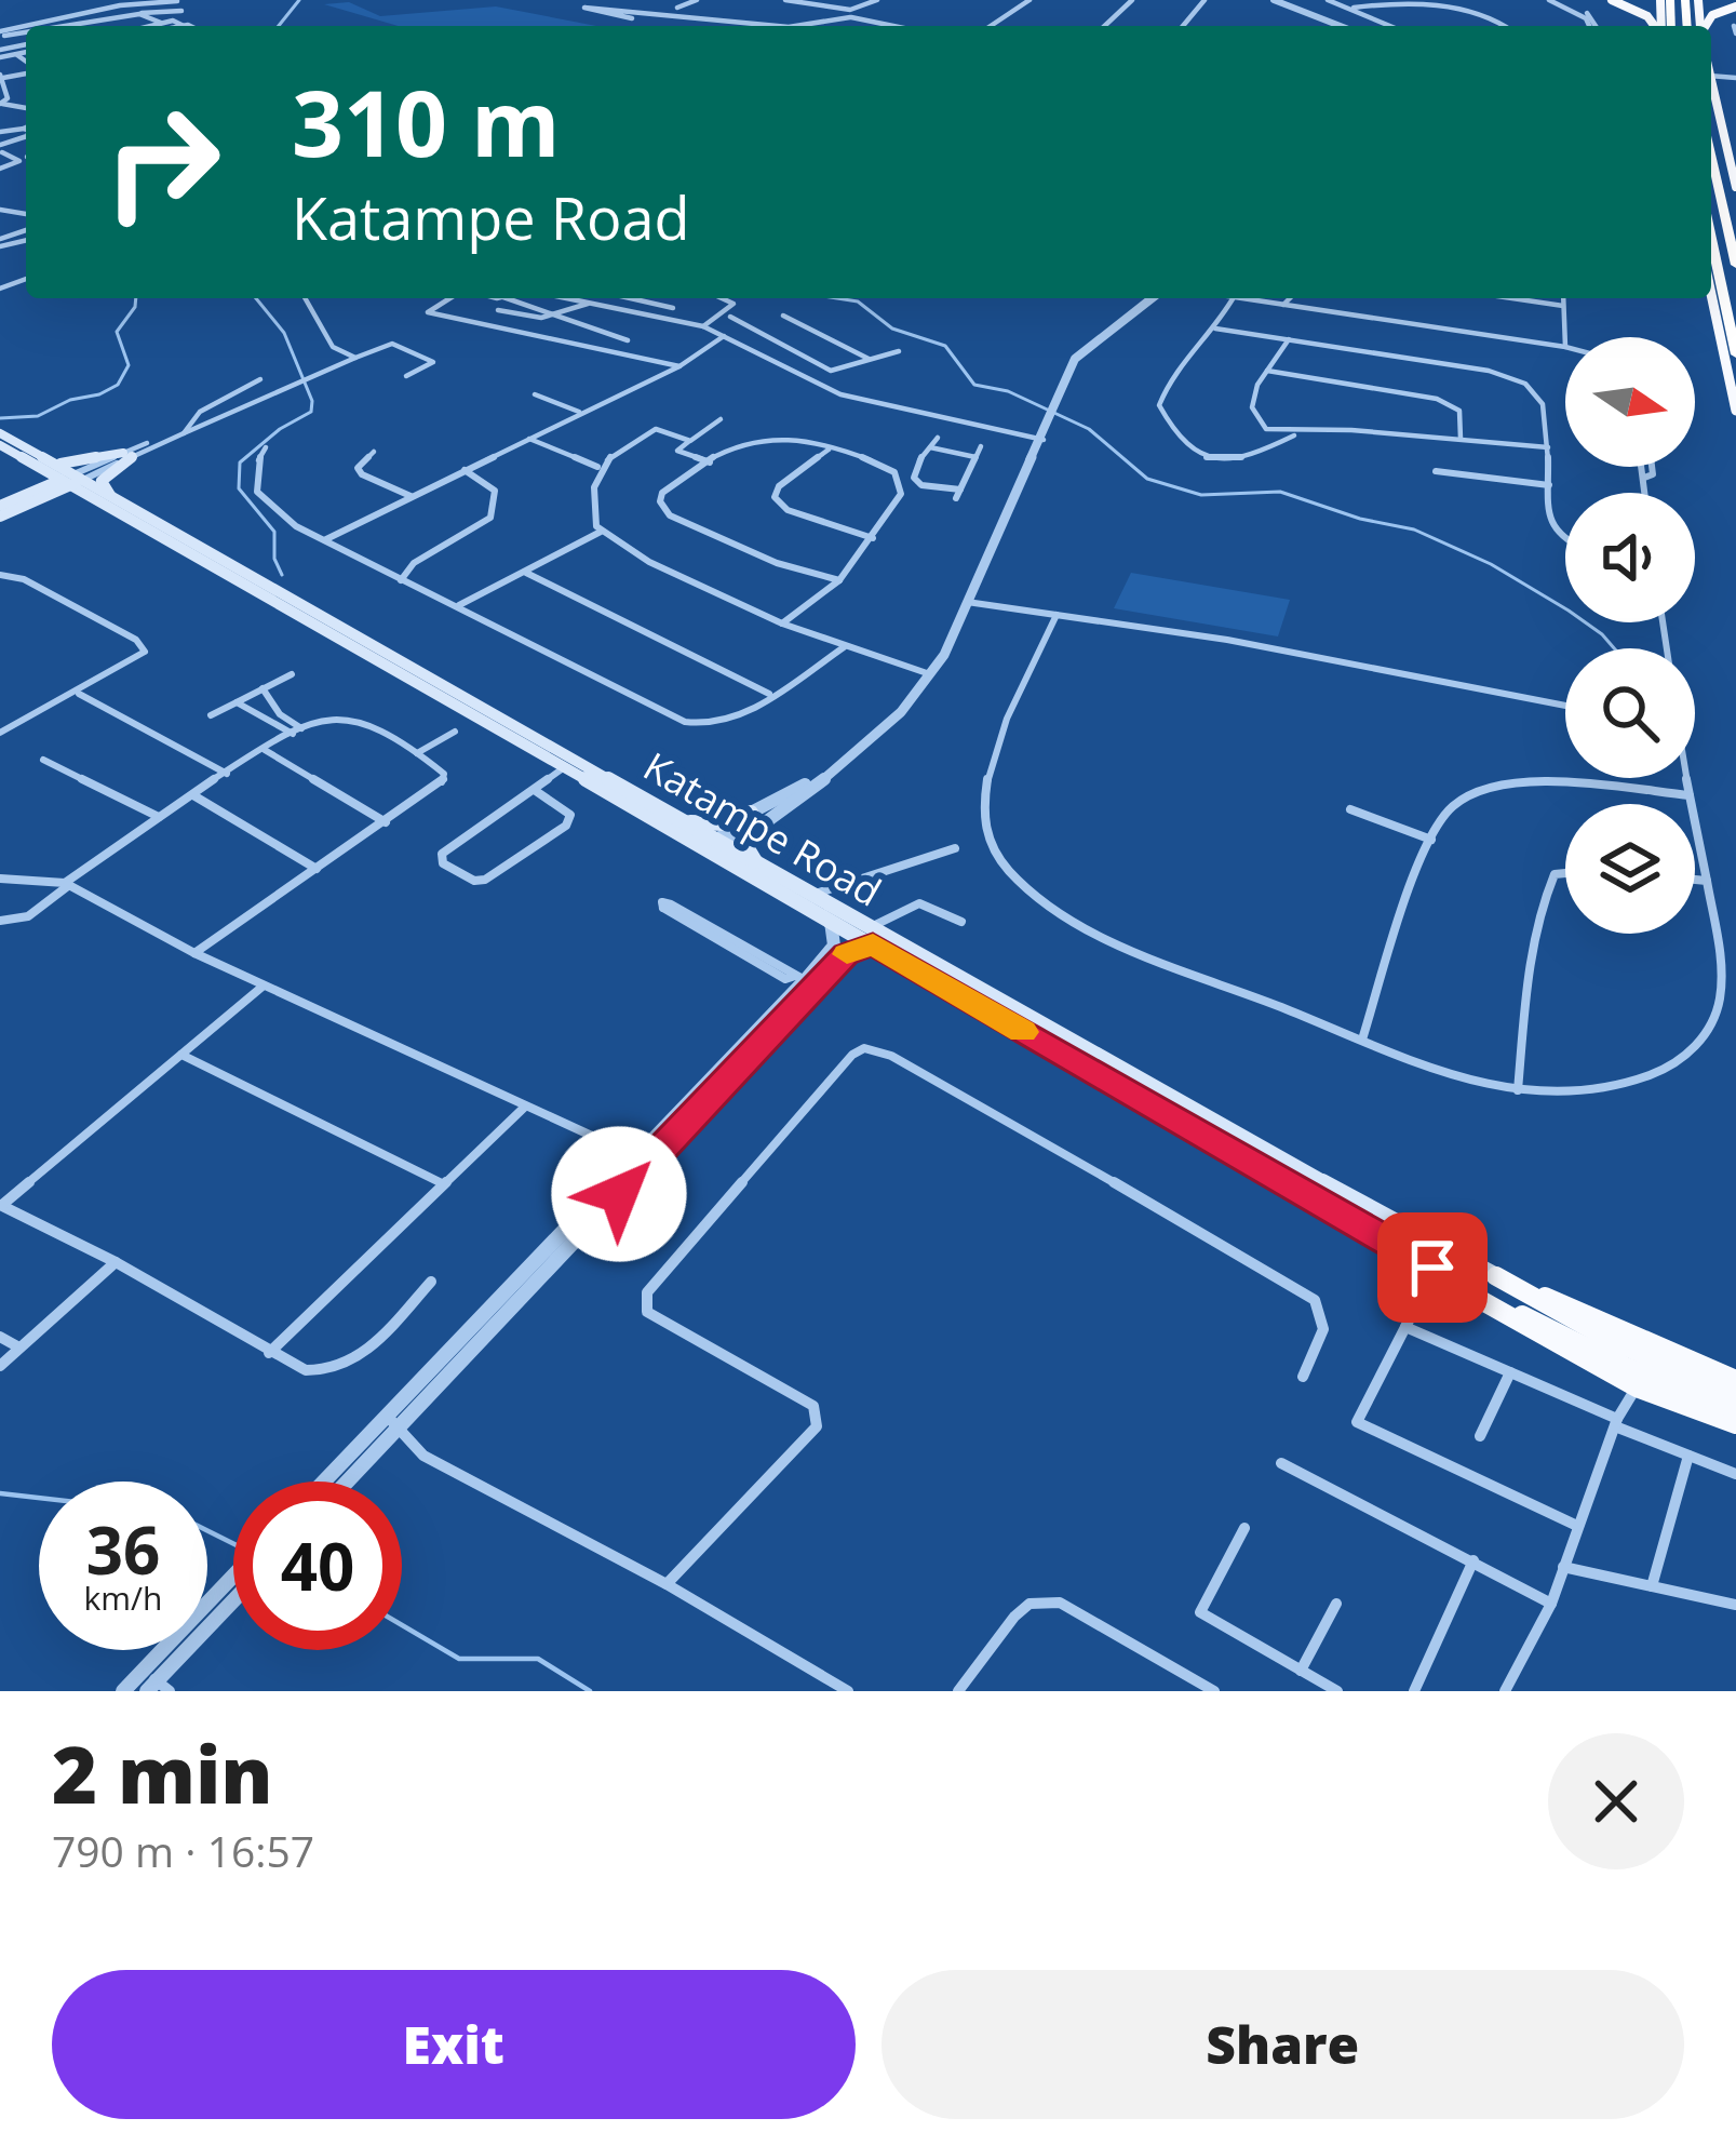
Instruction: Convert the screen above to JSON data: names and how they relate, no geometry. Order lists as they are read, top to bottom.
{
  "streets": {
    "main road": ["Katampe Road"]
  },
  "north": "right",
  "page": {
    "turn": ["310 m", "Katampe Road"],
    "speed": "36 km/h",
    "limit": "40",
    "heading": ["2 min", "790 m · 16:57"],
    "buttons": ["Exit", "Share"]
  }
}
